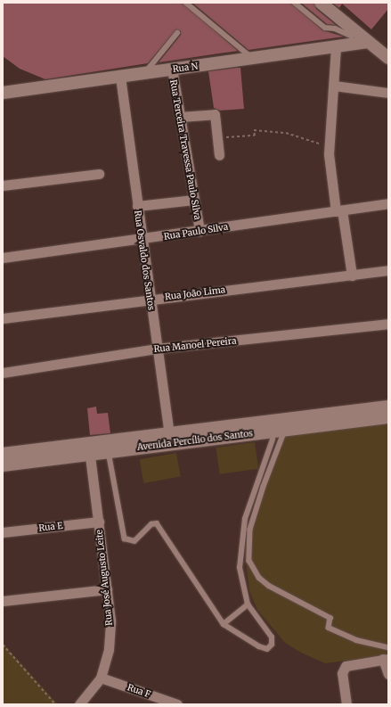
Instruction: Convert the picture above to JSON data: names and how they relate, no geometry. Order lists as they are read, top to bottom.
{
  "streets": {
    "street": [
      "Rua N",
      "Rua Terceira Travessa Paulo Silva",
      "Rua Paulo Silva",
      "Rua Osvaldo dos Santos",
      "Rua João Lima",
      "Rua Manoel Pereira",
      "Avenida Percílio dos Santos",
      "Rua E",
      "Rua José Augusto Leite",
      "Rua F"
    ]
  },
  "crossings": [
    ["Rua N", "Rua Terceira Travessa Paulo Silva"],
    ["Rua N", "Rua Osvaldo dos Santos"],
    ["Rua Terceira Travessa Paulo Silva", "Rua Paulo Silva"],
    ["Rua Paulo Silva", "Rua Osvaldo dos Santos"],
    ["Rua Osvaldo dos Santos", "Rua João Lima"],
    ["Rua Osvaldo dos Santos", "Rua Manoel Pereira"],
    ["Rua Osvaldo dos Santos", "Avenida Percílio dos Santos"],
    ["Avenida Percílio dos Santos", "Rua José Augusto Leite"],
    ["Rua E", "Rua José Augusto Leite"],
    ["Rua José Augusto Leite", "Rua F"]
  ]
}
